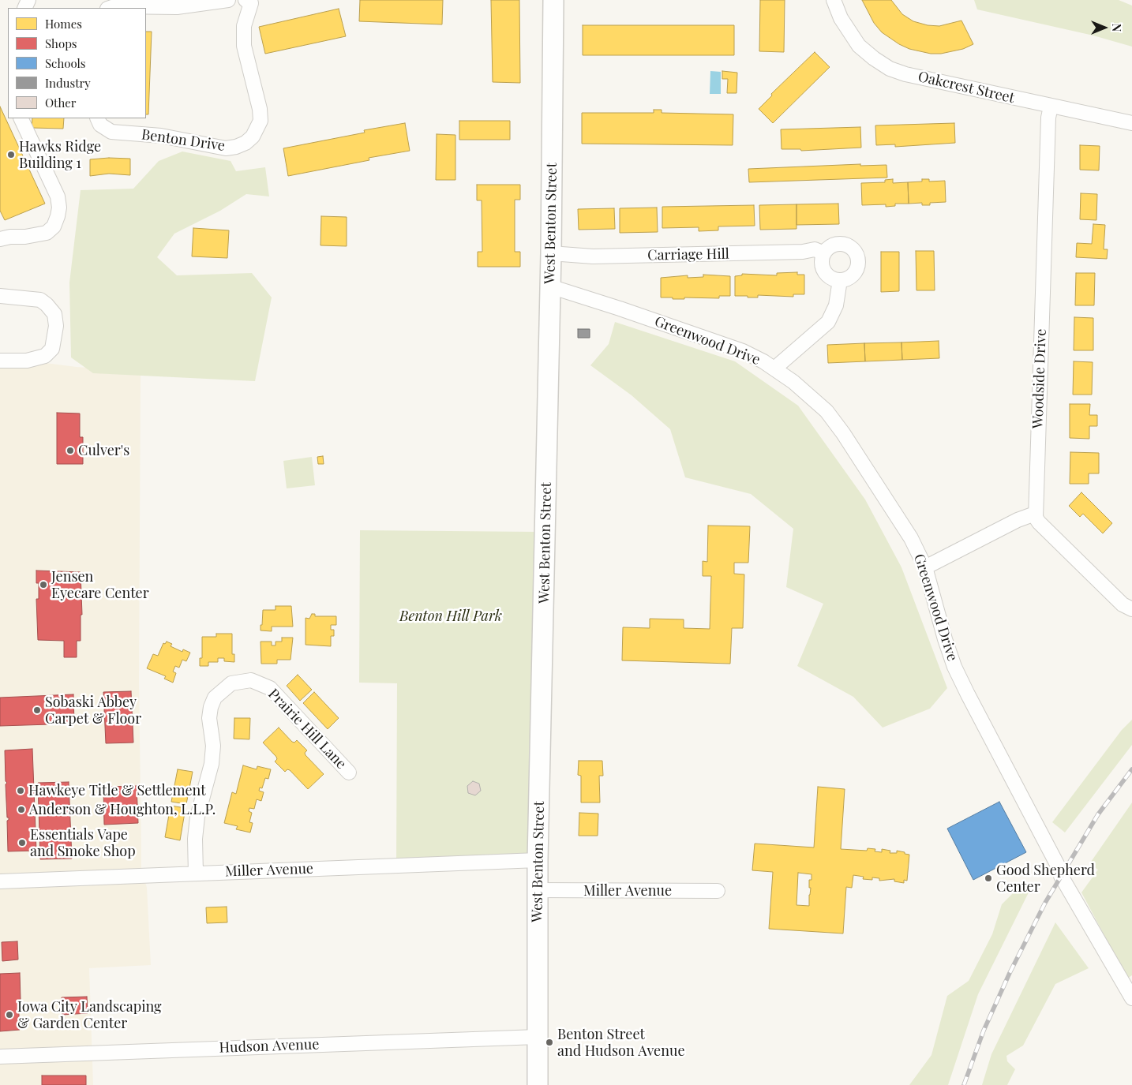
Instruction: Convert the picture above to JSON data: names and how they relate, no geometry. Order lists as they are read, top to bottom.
{
  "streets": {
    "street": [
      "Oakcrest Street",
      "Benton Drive",
      "West Benton Street",
      "Carriage Hill",
      "Greenwood Drive",
      "Woodside Drive",
      "Prairie Hill Lane",
      "Miller Avenue",
      "Hudson Avenue"
    ]
  },
  "crossings": [
    ["Oakcrest Street", "Woodside Drive"],
    ["West Benton Street", "Carriage Hill"],
    ["West Benton Street", "Greenwood Drive"],
    ["West Benton Street", "Miller Avenue"],
    ["West Benton Street", "Hudson Avenue"],
    ["Prairie Hill Lane", "Miller Avenue"]
  ],
  "parks": ["Benton Hill Park"],
  "places": [
    "Hawks Ridge Building 1",
    "Culver's",
    "Jensen Eyecare Center",
    "Sobaski Abbey Carpet & Floor",
    "Hawkeye Title & Settlement",
    "Anderson & Houghton, L.L.P.",
    "Essentials Vape and Smoke Shop",
    "Good Shepherd Center",
    "Iowa City Landscaping & Garden Center",
    "Benton Street and Hudson Avenue"
  ],
  "legend": [
    "Homes",
    "Shops",
    "Schools",
    "Industry",
    "Other"
  ],
  "north": "right"
}
